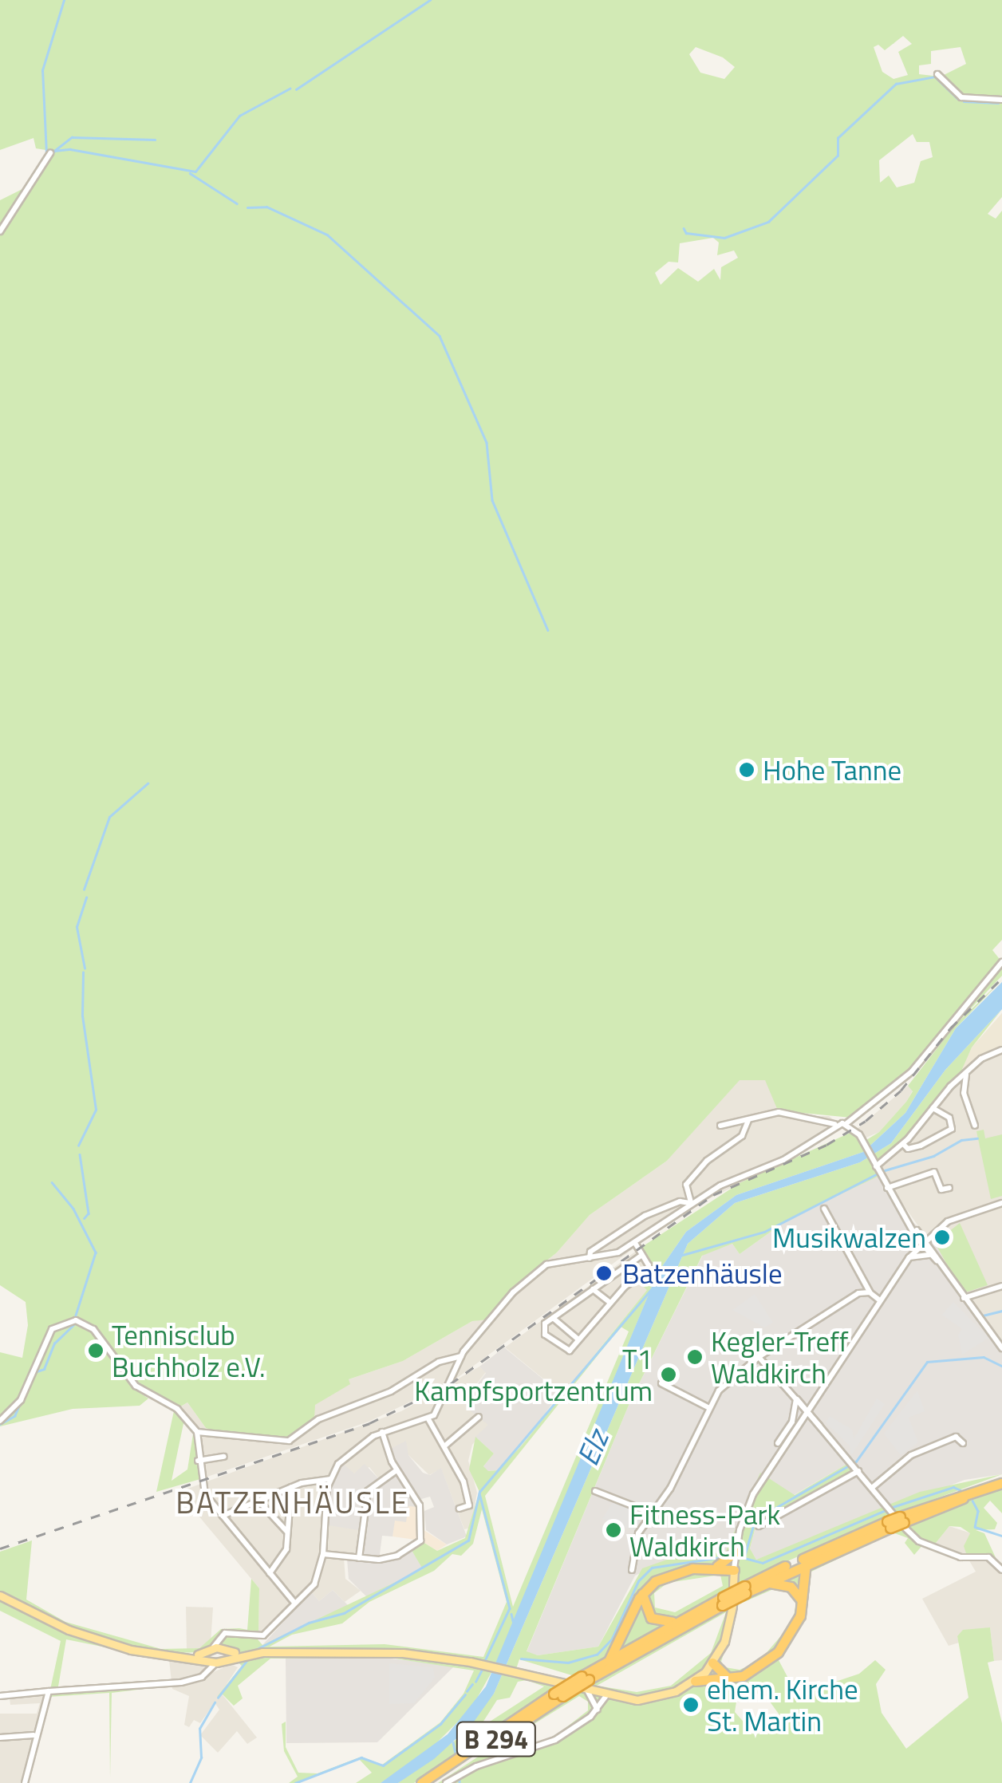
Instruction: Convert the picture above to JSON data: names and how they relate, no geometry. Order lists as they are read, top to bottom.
{
  "streets": {
    "highway": ["B 294"]
  },
  "districts": ["BATZENHÄUSLE"],
  "water": ["Elz"],
  "places": [
    "Hohe Tanne",
    "Musikwalzen",
    "Batzenhäusle",
    "Tennisclub Buchholz e.V.",
    "Kegler-Treff Waldkirch",
    "T1 Kampfsportzentrum",
    "Fitness-Park Waldkirch",
    "ehem. Kirche St. Martin"
  ]
}
